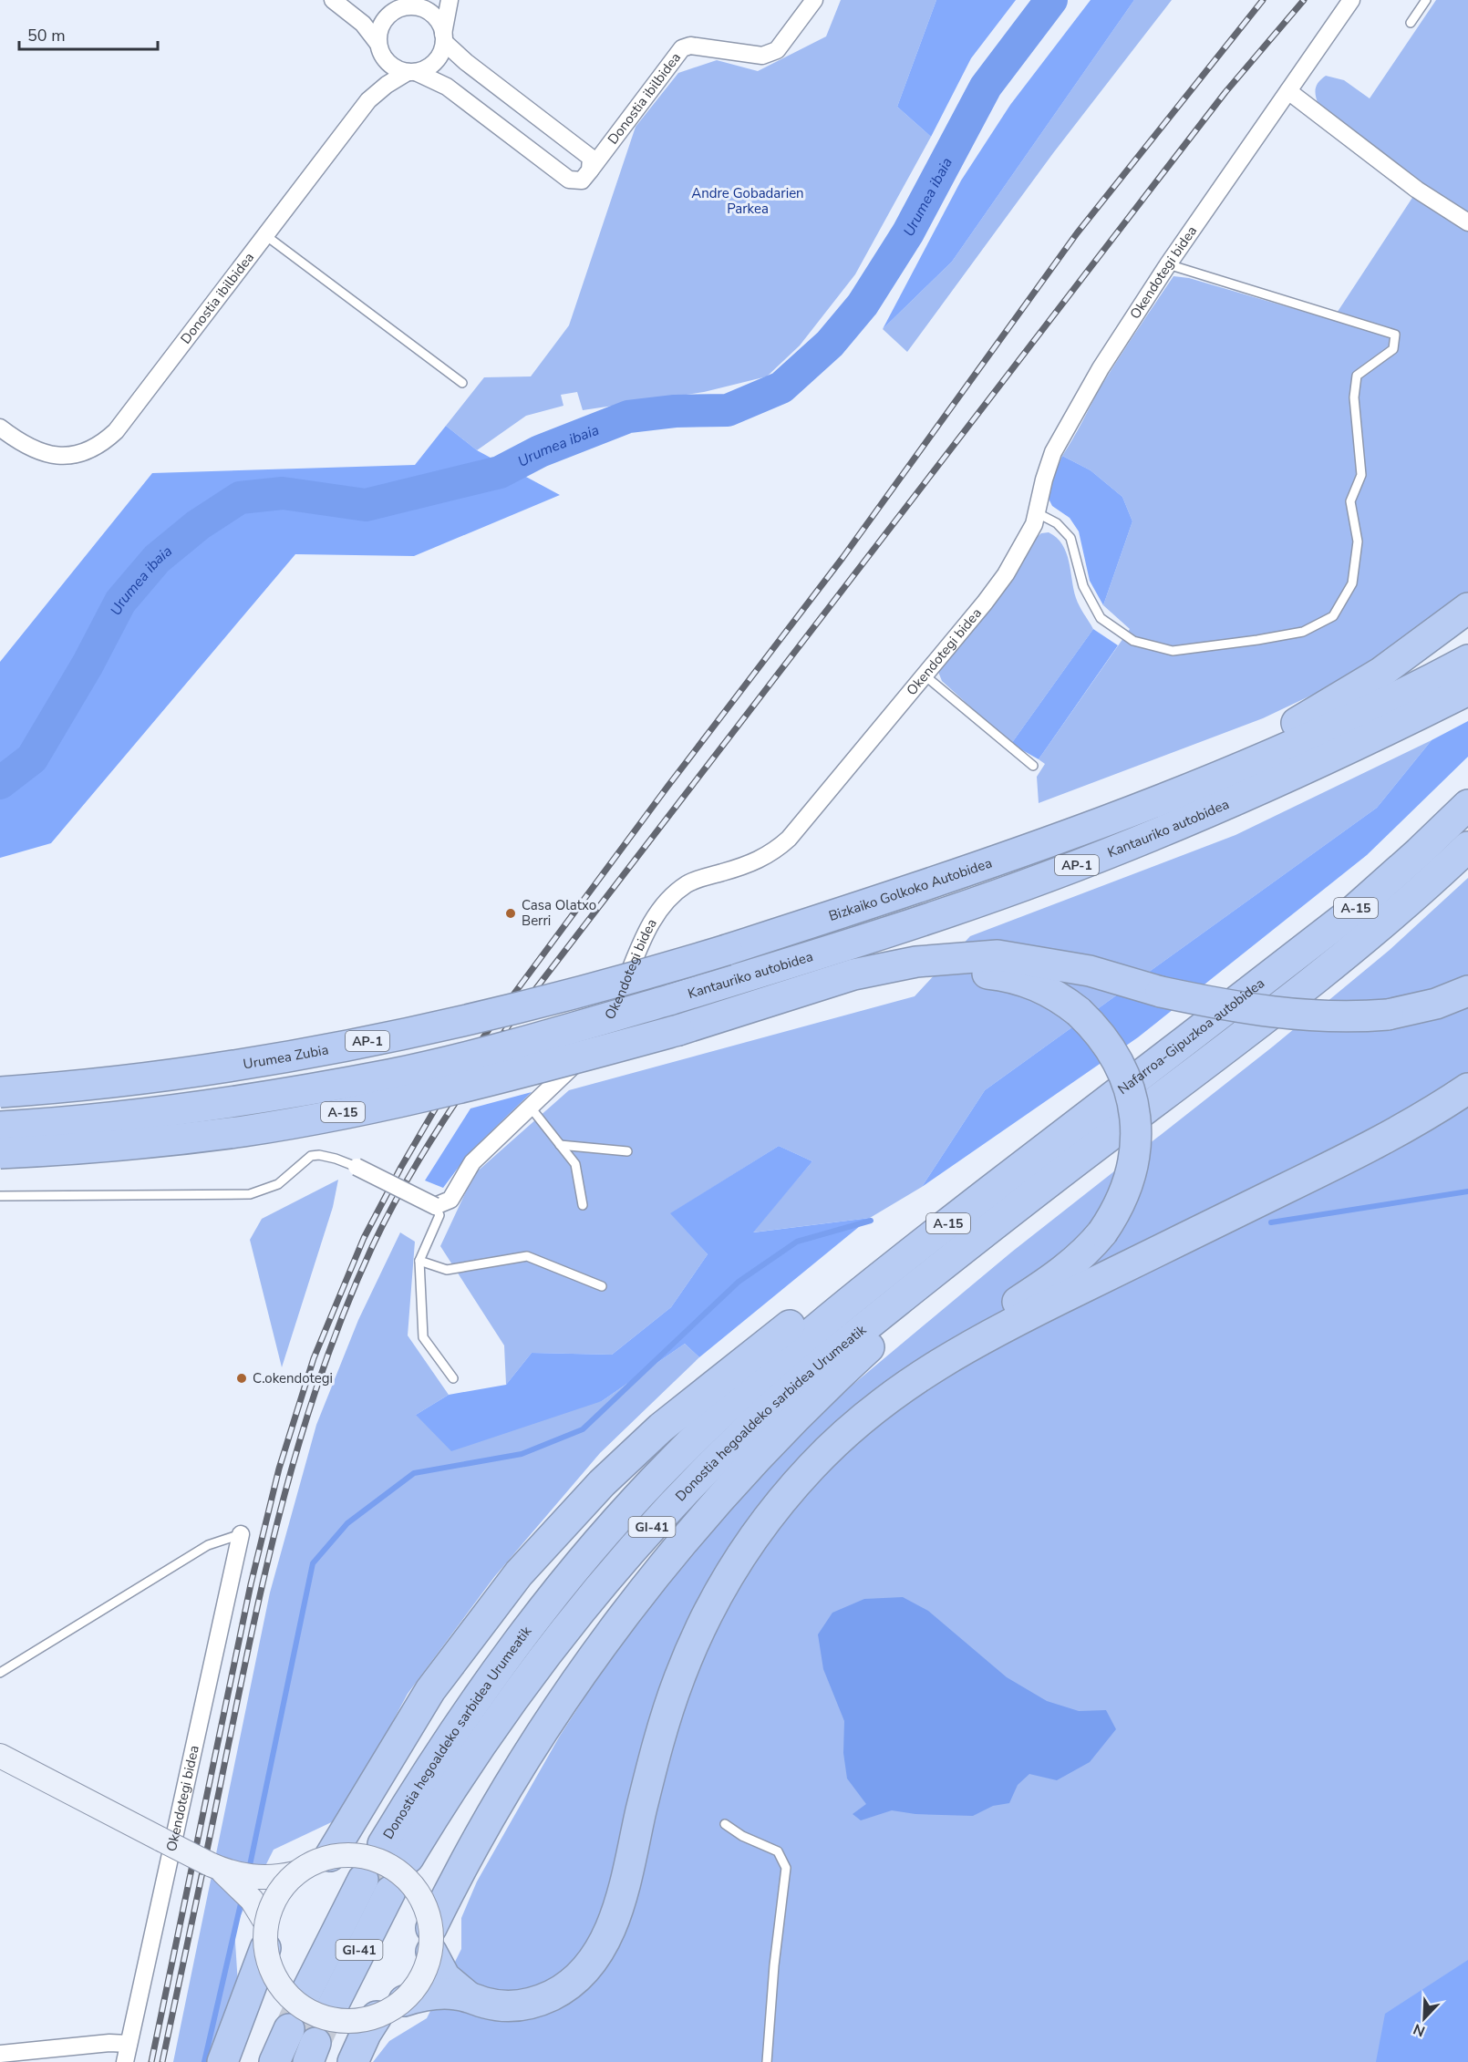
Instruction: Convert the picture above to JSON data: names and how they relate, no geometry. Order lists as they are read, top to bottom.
{
  "streets": {
    "highway": [
      "Kantauriko autobidea",
      "AP-1",
      "Bizkaiko Golkoko Autobidea",
      "A-15",
      "Nafarroa-Gipuzkoa autobidea",
      "Urumea Zubia",
      "Donostia hegoaldeko sarbidea Urumeatik",
      "GI-41"
    ],
    "street": ["Donostia ibilbidea", "Okendotegi bidea"]
  },
  "crossings": [
    ["Kantauriko autobidea", "Bizkaiko Golkoko Autobidea"],
    ["Bizkaiko Golkoko Autobidea", "Urumea Zubia"],
    ["A-15", "Donostia hegoaldeko sarbidea Urumeatik"],
    ["Nafarroa-Gipuzkoa autobidea", "Donostia hegoaldeko sarbidea Urumeatik"]
  ],
  "water": ["Urumea ibaia"],
  "parks": ["Andre Gobadarien Parkea"],
  "places": ["Casa Olatxo Berri", "C.okendotegi"],
  "scale_bar": "50 m",
  "north": "bottom left"
}
